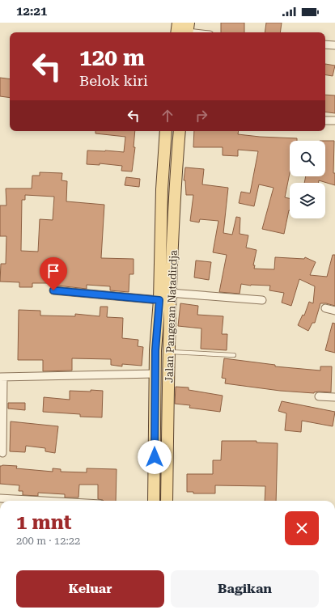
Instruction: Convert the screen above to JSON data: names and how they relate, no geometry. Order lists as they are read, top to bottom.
{
  "streets": {
    "main road": ["Jalan Pangeran Natadirdja"]
  },
  "page": {
    "status": "12:21",
    "turn": ["120 m", "Belok kiri"],
    "heading": ["1 mnt", "200 m · 12:22"],
    "buttons": ["Keluar", "Bagikan"]
  }
}
